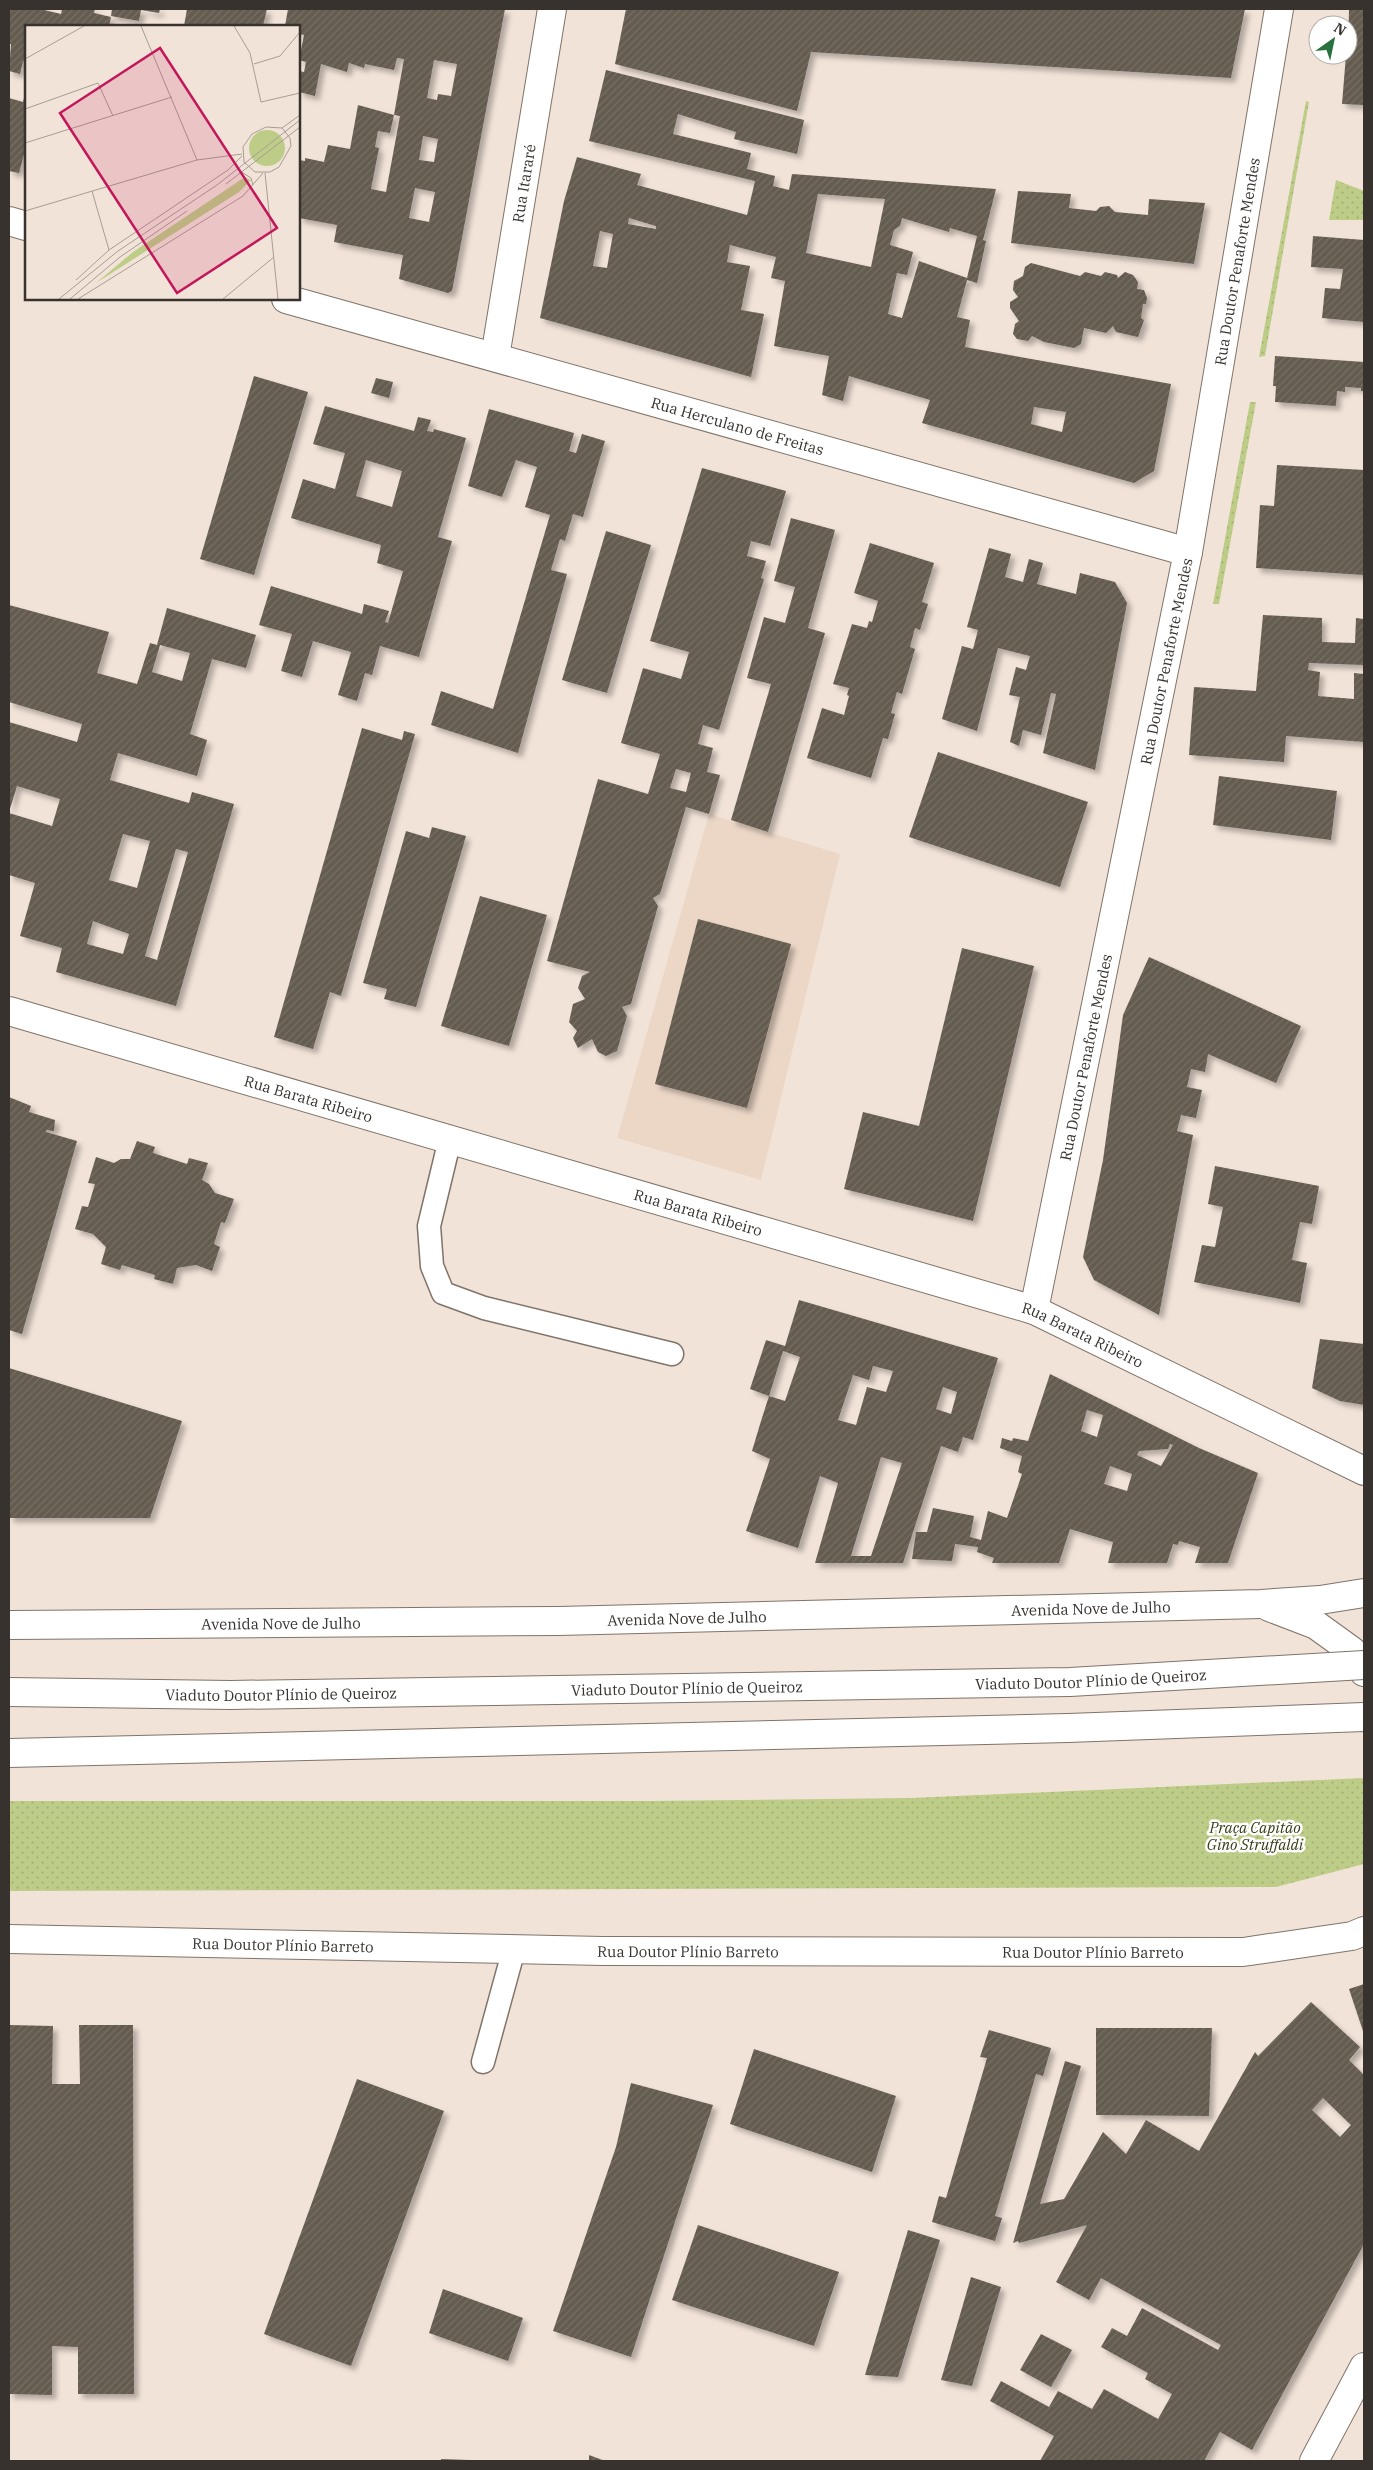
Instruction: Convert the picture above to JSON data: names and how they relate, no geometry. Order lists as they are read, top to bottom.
{
  "streets": {
    "main road": [
      "Rua Itararé",
      "Rua Doutor Penaforte Mendes",
      "Rua Herculano de Freitas",
      "Rua Barata Ribeiro",
      "Avenida Nove de Julho",
      "Viaduto Doutor Plínio de Queiroz",
      "Rua Doutor Plínio Barreto"
    ]
  },
  "crossings": [
    ["Rua Itararé", "Rua Herculano de Freitas"],
    ["Rua Doutor Penaforte Mendes", "Rua Herculano de Freitas"],
    ["Rua Doutor Penaforte Mendes", "Rua Barata Ribeiro"]
  ],
  "parks": ["Praça Capitão Gino Struffaldi"],
  "north": "top right"
}
